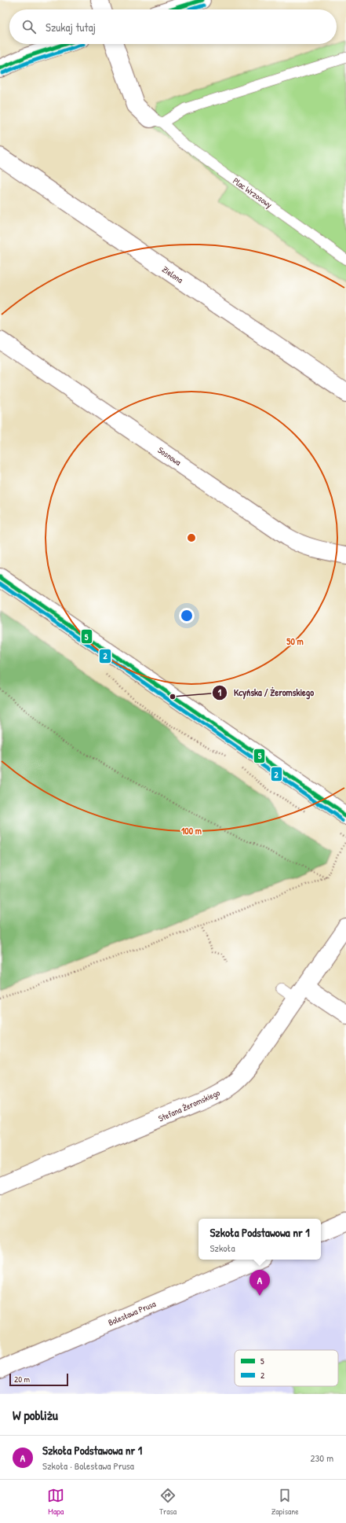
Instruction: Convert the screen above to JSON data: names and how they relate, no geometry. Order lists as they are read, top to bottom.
{
  "streets": {
    "street": [
      "Zielona",
      "Sosnowa",
      "Stefana Żeromskiego",
      "Bolesława Prusa"
    ],
    "lane": ["Plac Wrzosowy"]
  },
  "places": ["Kcyńska / Żeromskiego"],
  "lines": ["transit line 5", "transit line 2"],
  "legend": ["5", "2"],
  "scale_bar": "20 m",
  "page": {
    "search": "Szukaj tutaj",
    "popup": ["Szkoła Podstawowa nr 1", "Szkoła"],
    "pins": "A",
    "scale": "20 m",
    "heading": "W pobliżu",
    "list": [
      {
        "mark": "A",
        "name": "Szkoła Podstawowa nr 1",
        "note": "Szkoła · Bolesława Prusa",
        "value": "230 m"
      }
    ],
    "nav": ["Mapa", "Trasa", "Zapisane"]
  },
  "rings": ["50 m", "100 m"]
}
